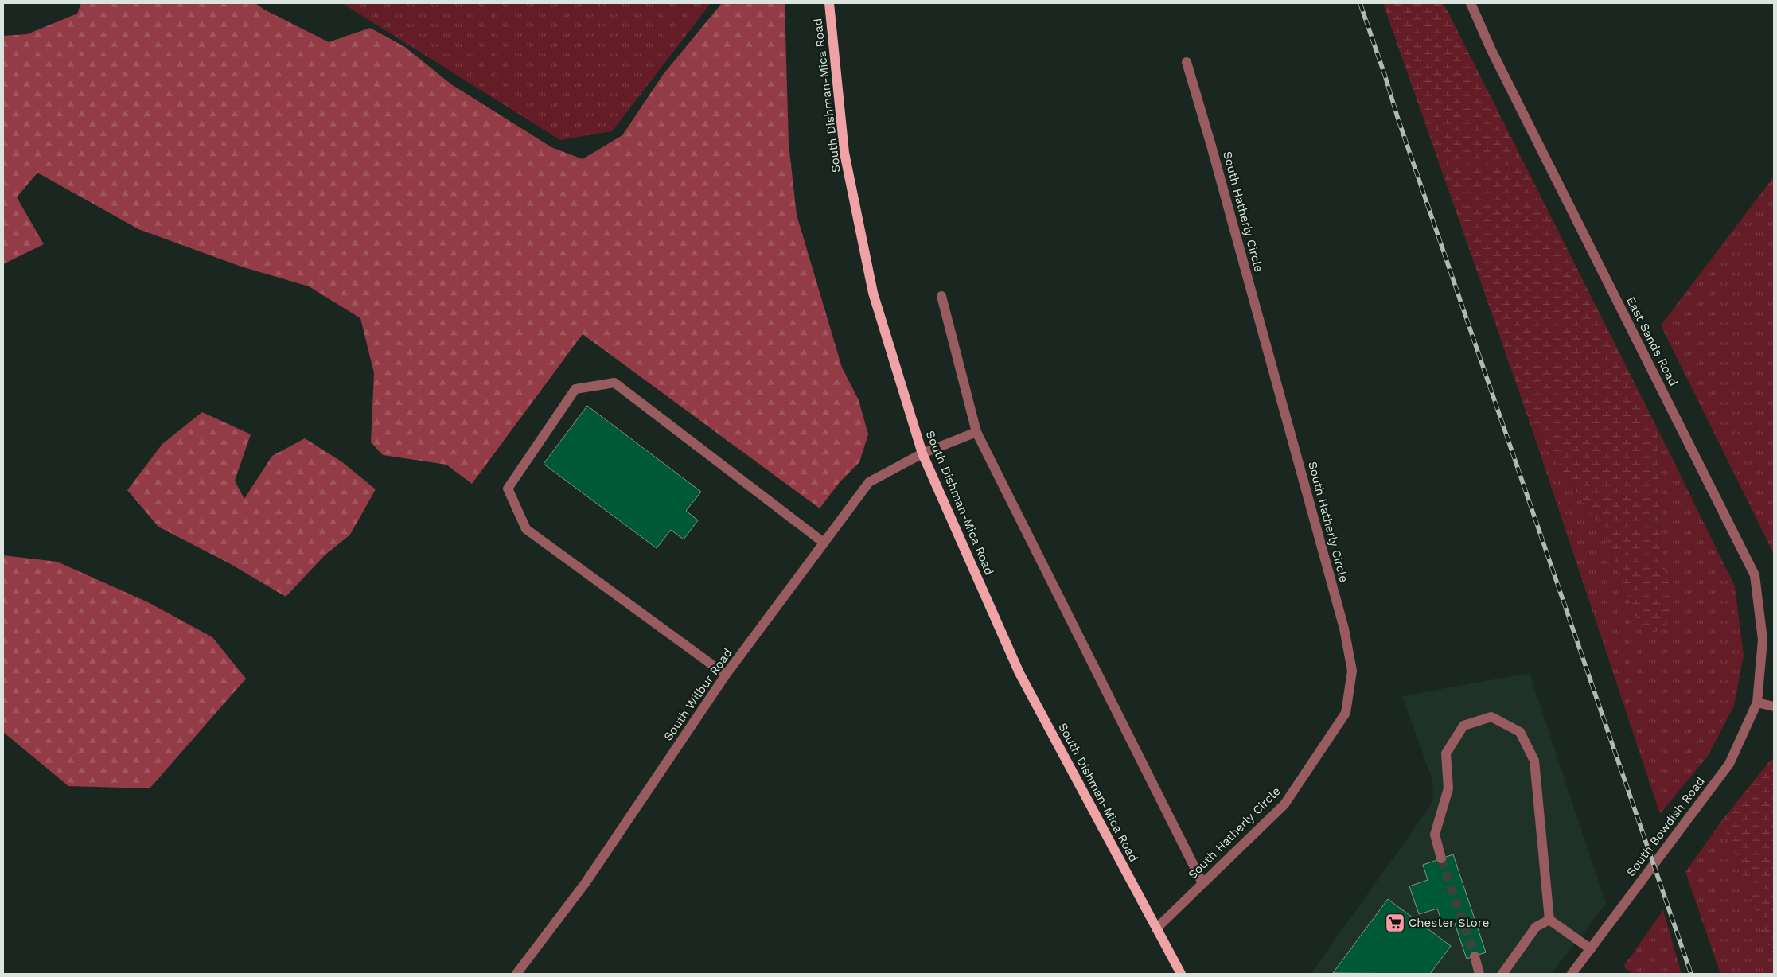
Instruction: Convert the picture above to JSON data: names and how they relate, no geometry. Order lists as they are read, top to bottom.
{
  "streets": {
    "main road": ["South Dishman-Mica Road"],
    "street": [
      "South Hatherly Circle",
      "East Sands Road",
      "South Wilbur Road",
      "South Bowdish Road"
    ]
  },
  "crossings": [
    ["South Dishman-Mica Road", "South Hatherly Circle"],
    ["South Dishman-Mica Road", "South Wilbur Road"],
    ["East Sands Road", "South Bowdish Road"]
  ],
  "places": {
    "supermarket": ["Chester Store"]
  }
}
